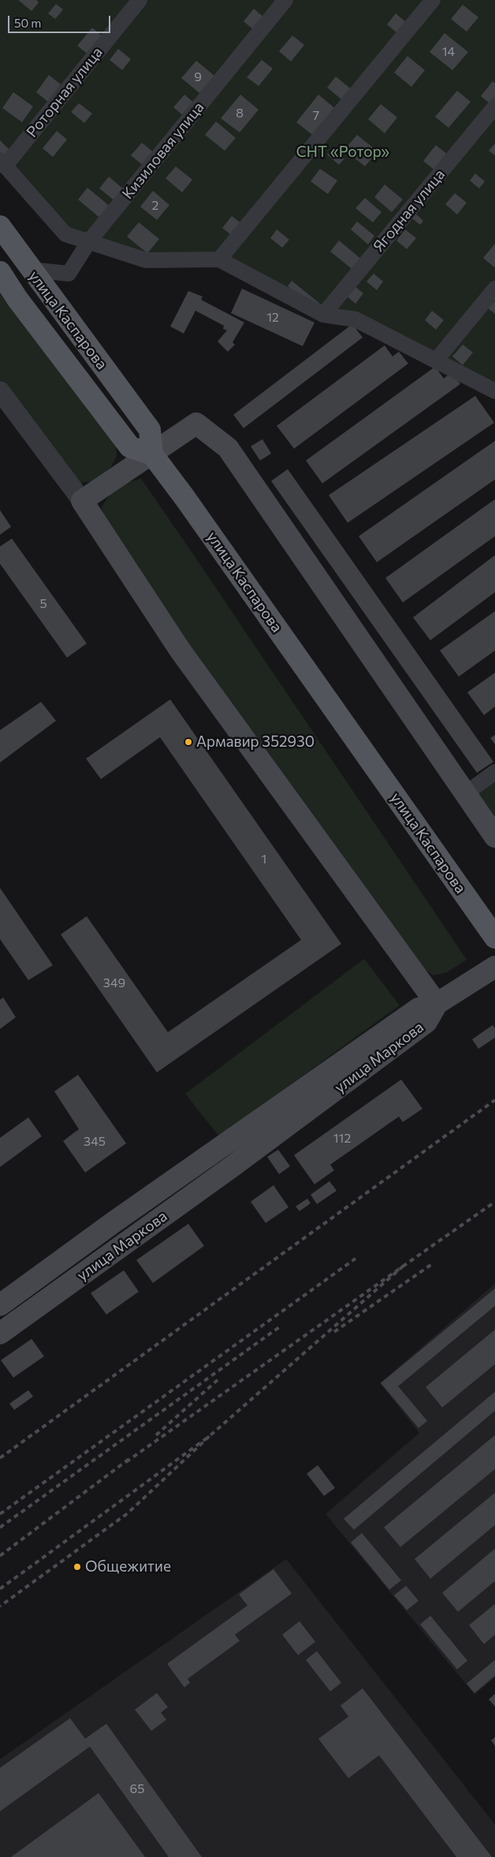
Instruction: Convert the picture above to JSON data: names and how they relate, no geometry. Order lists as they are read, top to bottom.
{
  "streets": {
    "main road": ["улица Каспарова", "улица Маркова"],
    "street": ["Роторная улица", "Кизиловая улица", "Ягодная улица"]
  },
  "crossings": [
    ["Кизиловая улица", "улица Каспарова"]
  ],
  "parks": ["СНТ «Ротор»"],
  "places": ["Армавир 352930", "Общежитие"],
  "house_numbers": [
    "14",
    "9",
    "8",
    "7",
    "2",
    "12",
    "5",
    "1",
    "349",
    "112",
    "345",
    "65"
  ],
  "scale_bar": "50 m"
}
